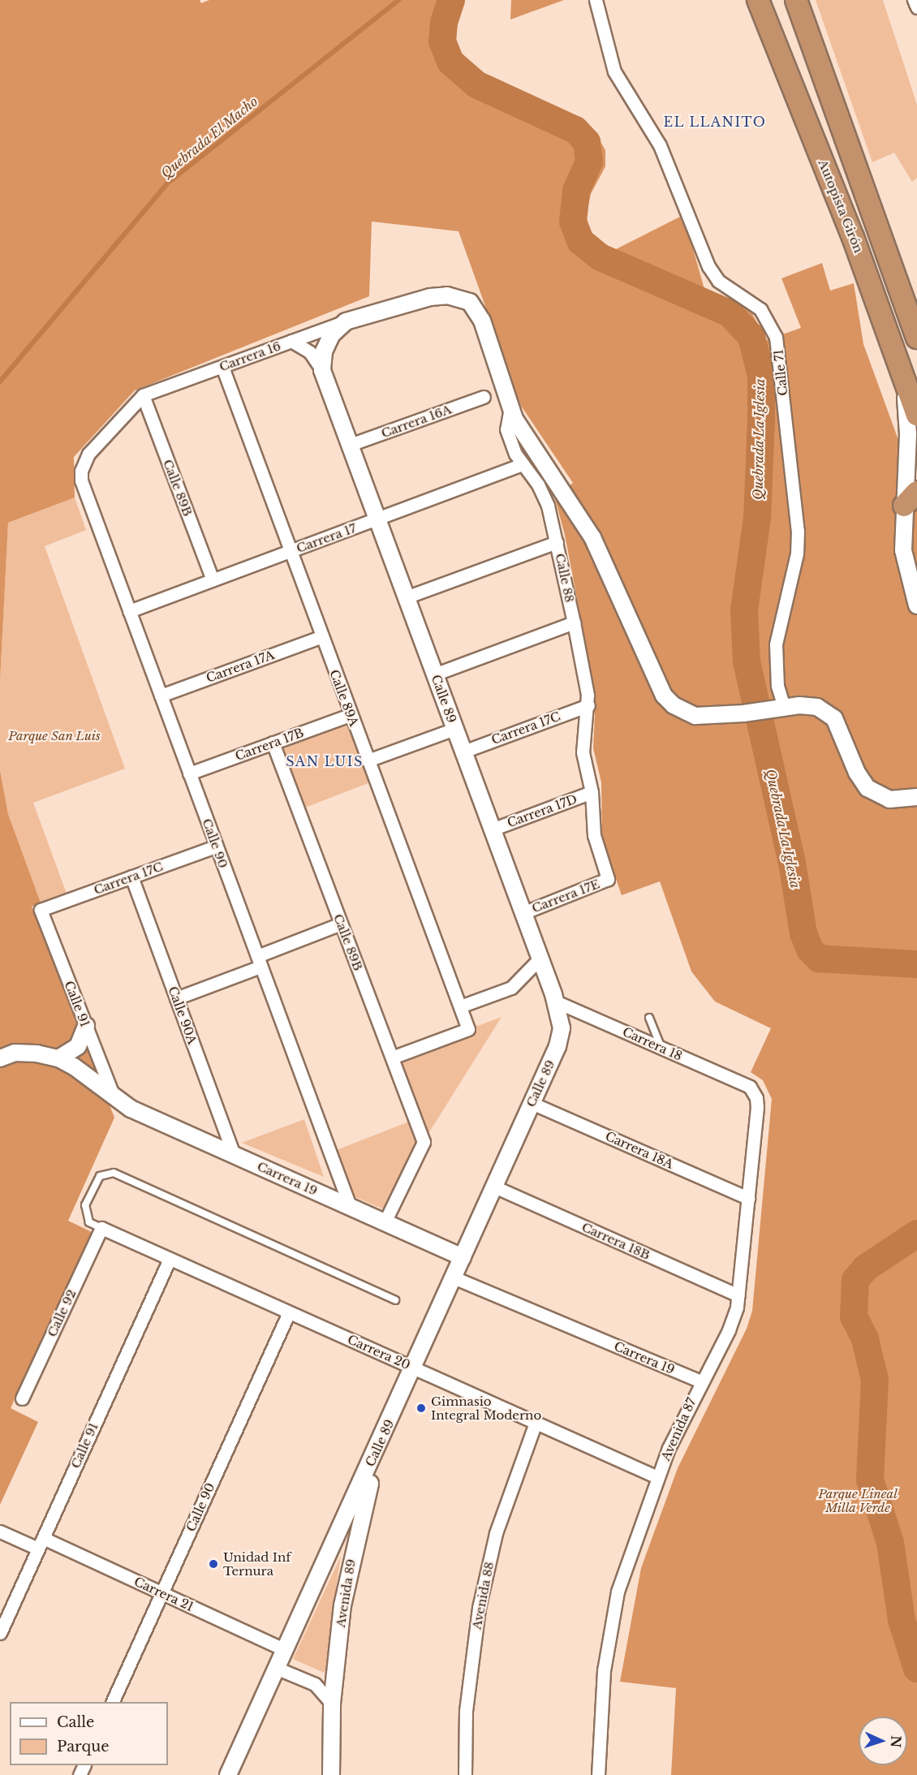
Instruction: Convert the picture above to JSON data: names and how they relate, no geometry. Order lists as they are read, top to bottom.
{
  "streets": {
    "highway": ["Autopista Girón"],
    "street": [
      "Carrera 16",
      "Calle 71",
      "Carrera 16A",
      "Calle 89B",
      "Carrera 17",
      "Calle 88",
      "Carrera 17A",
      "Calle 89A",
      "Calle 89",
      "Carrera 17C",
      "Carrera 17B",
      "Carrera 17D",
      "Calle 90",
      "Carrera 17E",
      "Calle 91",
      "Calle 90A",
      "Carrera 18",
      "Carrera 18A",
      "Carrera 19",
      "Carrera 18B",
      "Calle 92",
      "Carrera 20",
      "Avenida 87",
      "Avenida 89",
      "Carrera 21",
      "Avenida 88"
    ]
  },
  "crossings": [
    ["Carrera 16", "Calle 89B"],
    ["Carrera 16", "Calle 88"],
    ["Carrera 16", "Calle 89A"],
    ["Carrera 16", "Calle 89"],
    ["Carrera 16", "Calle 90"],
    ["Carrera 16A", "Calle 89"],
    ["Calle 89B", "Carrera 17"],
    ["Calle 89B", "Calle 89A"],
    ["Calle 89B", "Carrera 17B"],
    ["Calle 89B", "Carrera 19"],
    ["Carrera 17", "Calle 88"],
    ["Carrera 17", "Calle 89A"],
    ["Carrera 17", "Calle 89"],
    ["Carrera 17", "Calle 90"],
    ["Calle 88", "Carrera 17C"],
    ["Calle 88", "Carrera 17D"],
    ["Calle 88", "Carrera 17E"],
    ["Carrera 17A", "Calle 89A"],
    ["Carrera 17A", "Calle 90"],
    ["Calle 89A", "Carrera 17B"],
    ["Calle 89", "Carrera 17C"],
    ["Calle 89", "Carrera 17D"],
    ["Calle 89", "Carrera 17E"],
    ["Calle 89", "Carrera 18"],
    ["Calle 89", "Carrera 18A"],
    ["Calle 89", "Carrera 19"],
    ["Calle 89", "Carrera 18B"],
    ["Calle 89", "Carrera 20"],
    ["Calle 89", "Avenida 89"],
    ["Calle 89", "Carrera 21"],
    ["Carrera 17C", "Calle 90"],
    ["Carrera 17C", "Calle 91"],
    ["Carrera 17C", "Calle 90A"],
    ["Carrera 17B", "Calle 90"],
    ["Calle 90", "Carrera 19"],
    ["Calle 90", "Carrera 20"],
    ["Calle 90", "Carrera 21"],
    ["Calle 91", "Carrera 19"],
    ["Calle 91", "Carrera 20"],
    ["Calle 91", "Carrera 21"],
    ["Calle 90A", "Carrera 19"],
    ["Carrera 18", "Avenida 87"],
    ["Carrera 18A", "Avenida 87"],
    ["Carrera 19", "Avenida 87"],
    ["Carrera 18B", "Avenida 87"],
    ["Calle 92", "Carrera 20"],
    ["Carrera 20", "Avenida 87"],
    ["Carrera 20", "Avenida 88"]
  ],
  "districts": ["EL LLANITO", "SAN LUIS"],
  "water": ["Quebrada El Macho", "Quebrada La Iglesia"],
  "parks": ["Parque San Luis", "Parque Lineal Milla Verde"],
  "places": ["Gimnasio Integral Moderno", "Unidad Inf Ternura"],
  "legend": ["Calle", "Parque"],
  "north": "right"
}
